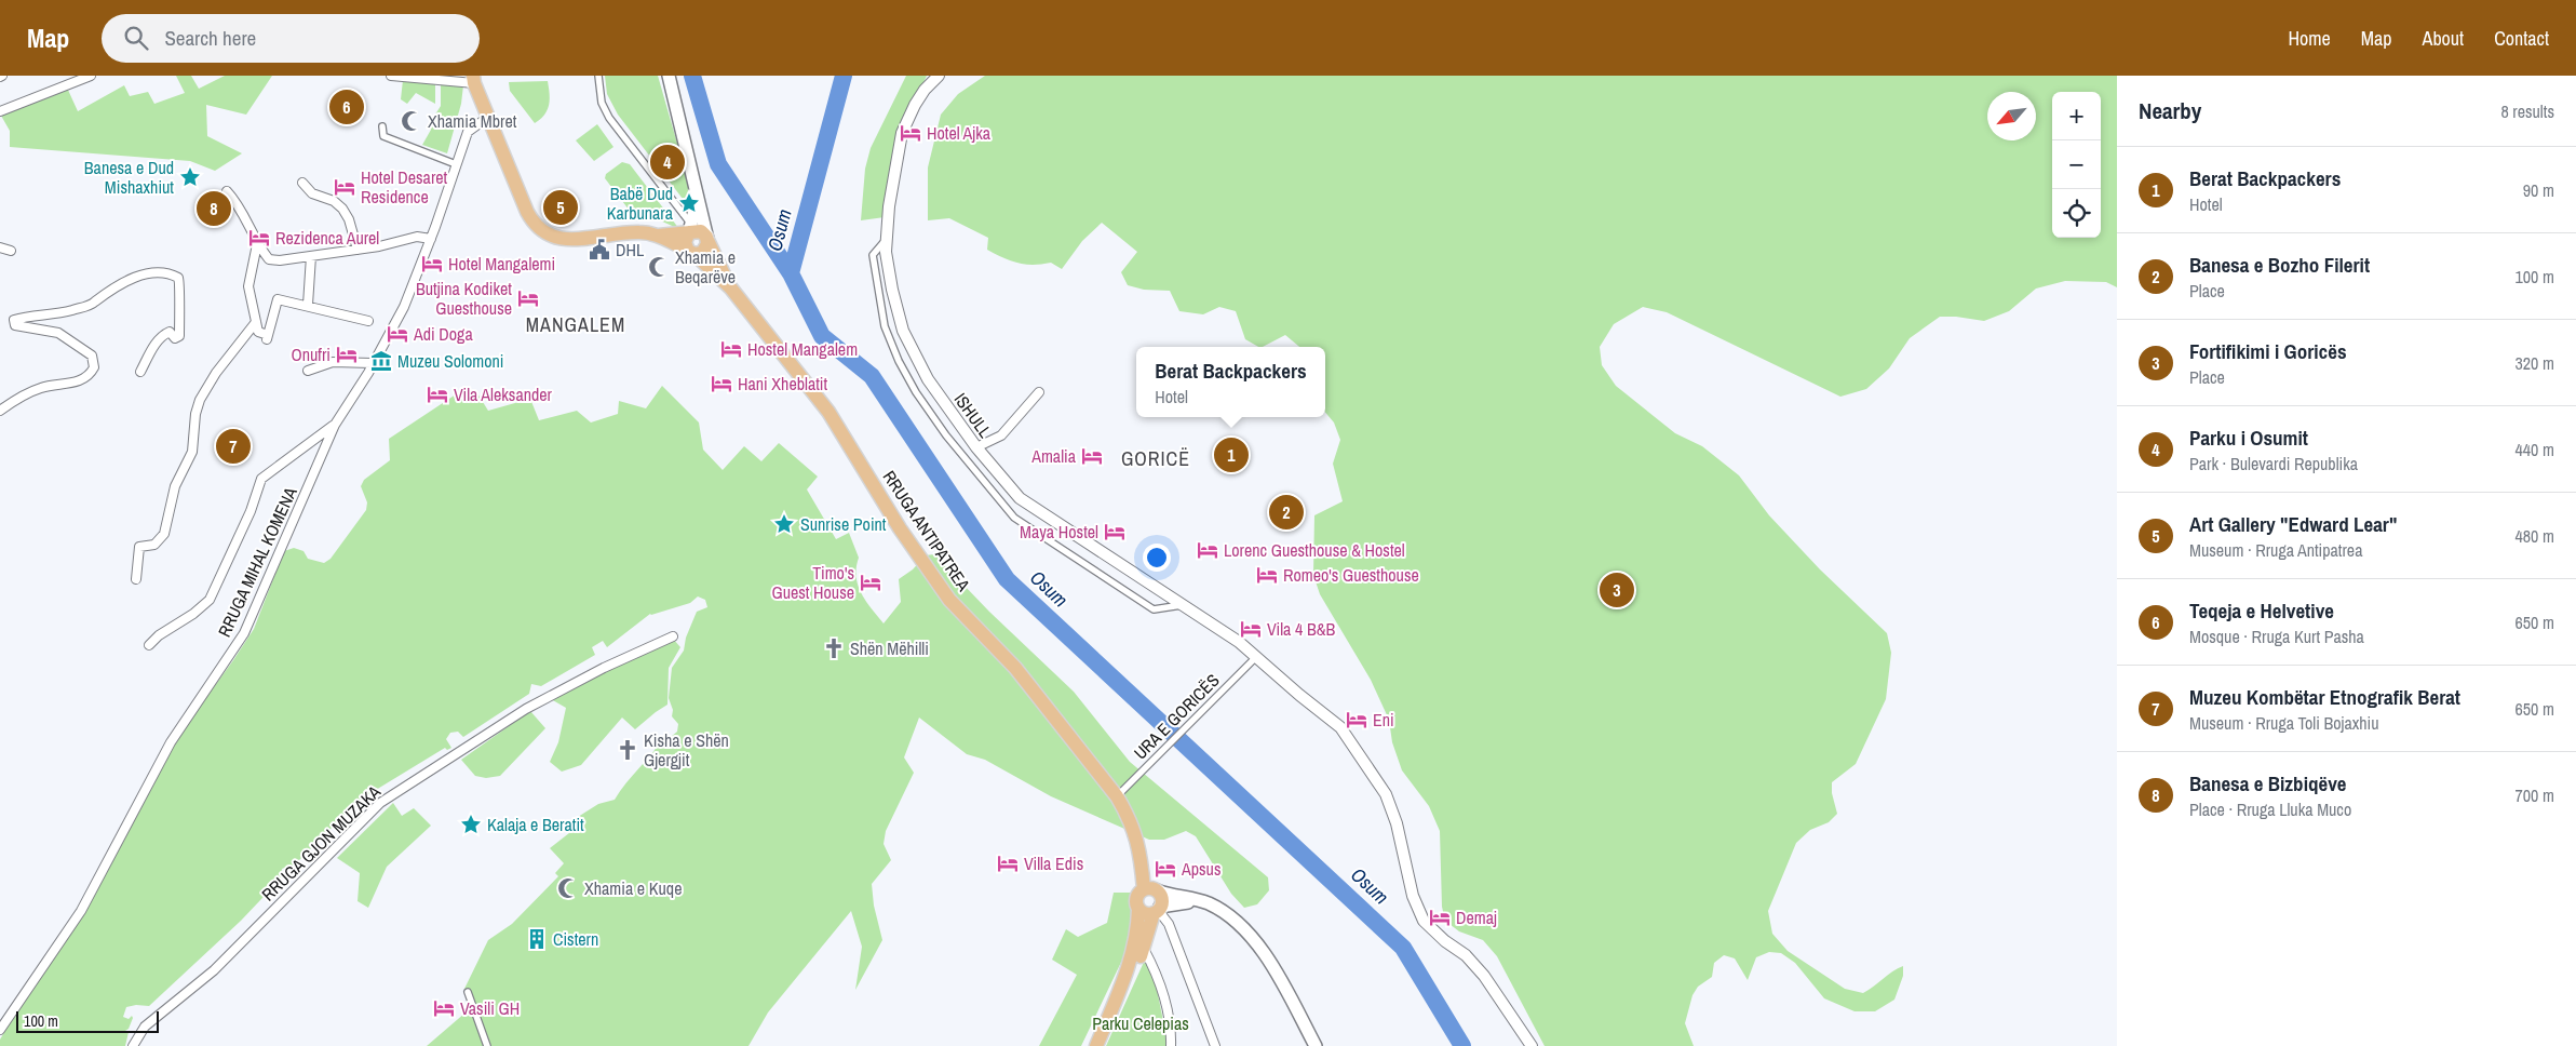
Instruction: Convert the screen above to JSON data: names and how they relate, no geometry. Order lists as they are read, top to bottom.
{
  "streets": {
    "main road": ["RRUGA ANTIPATREA"],
    "street": [
      "ISHULL",
      "RRUGA MIHAL KOMENA",
      "URA E GORICËS",
      "RRUGA GJON MUZAKA"
    ]
  },
  "crossings": [
    ["ISHULL", "URA E GORICËS"],
    ["RRUGA ANTIPATREA", "RRUGA MIHAL KOMENA"],
    ["RRUGA ANTIPATREA", "URA E GORICËS"]
  ],
  "districts": ["MANGALEM", "GORICË"],
  "water": ["Osum"],
  "parks": ["Parku Celepias"],
  "places": {
    "mosque": ["Xhamia Mbret", "Xhamia e Beqarëve", "Xhamia e Kuqe"],
    "hotel": [
      "Hotel Ajka",
      "Hotel Desaret Residence",
      "Rezidenca Aurel",
      "Hotel Mangalemi",
      "Butjina Kodiket Guesthouse",
      "Adi Doga",
      "Hostel Mangalem",
      "Onufri",
      "Hani Xheblatit",
      "Vila Aleksander",
      "Amalia",
      "Maya Hostel",
      "Lorenc Guesthouse & Hostel",
      "Romeo's Guesthouse",
      "Timo's Guest House",
      "Vila 4 B&B",
      "Eni",
      "Villa Edis",
      "Apsus",
      "Demaj",
      "Vasili GH"
    ],
    "place": [
      "Banesa e Dud Mishaxhiut",
      "Babë Dud Karbunara",
      "Sunrise Point",
      "Kalaja e Beratit"
    ],
    "public building": ["DHL"],
    "museum": ["Muzeu Solomoni"],
    "church": ["Shën Mëhilli", "Kisha e Shën Gjergjit"],
    "building": ["Cistern"]
  },
  "scale_bar": "100 m",
  "north": "bottom left",
  "page": {
    "header": "Map",
    "search": "Search here",
    "nav": [
      "Home",
      "Map",
      "About",
      "Contact"
    ],
    "heading": ["Nearby", "8 results"],
    "pins": [
      "6",
      "4",
      "5",
      "8",
      "7",
      "1",
      "2",
      "3"
    ],
    "map_buttons": ["+", "−"],
    "list": [
      {
        "mark": "1",
        "name": "Berat Backpackers",
        "note": "Hotel",
        "value": "90 m"
      },
      {
        "mark": "2",
        "name": "Banesa e Bozho Filerit",
        "note": "Place",
        "value": "100 m"
      },
      {
        "mark": "3",
        "name": "Fortifikimi i Goricës",
        "note": "Place",
        "value": "320 m"
      },
      {
        "mark": "4",
        "name": "Parku i Osumit",
        "note": "Park · Bulevardi Republika",
        "value": "440 m"
      },
      {
        "mark": "5",
        "name": "Art Gallery \"Edward Lear\"",
        "note": "Museum · Rruga Antipatrea",
        "value": "480 m"
      },
      {
        "mark": "6",
        "name": "Teqeja e Helvetive",
        "note": "Mosque · Rruga Kurt Pasha",
        "value": "650 m"
      },
      {
        "mark": "7",
        "name": "Muzeu Kombëtar Etnografik Berat",
        "note": "Museum · Rruga Toli Bojaxhiu",
        "value": "650 m"
      },
      {
        "mark": "8",
        "name": "Banesa e Bizbiqëve",
        "note": "Place · Rruga Lluka Muco",
        "value": "700 m"
      }
    ],
    "popup": ["Berat Backpackers", "Hotel"],
    "scale": "100 m"
  }
}
